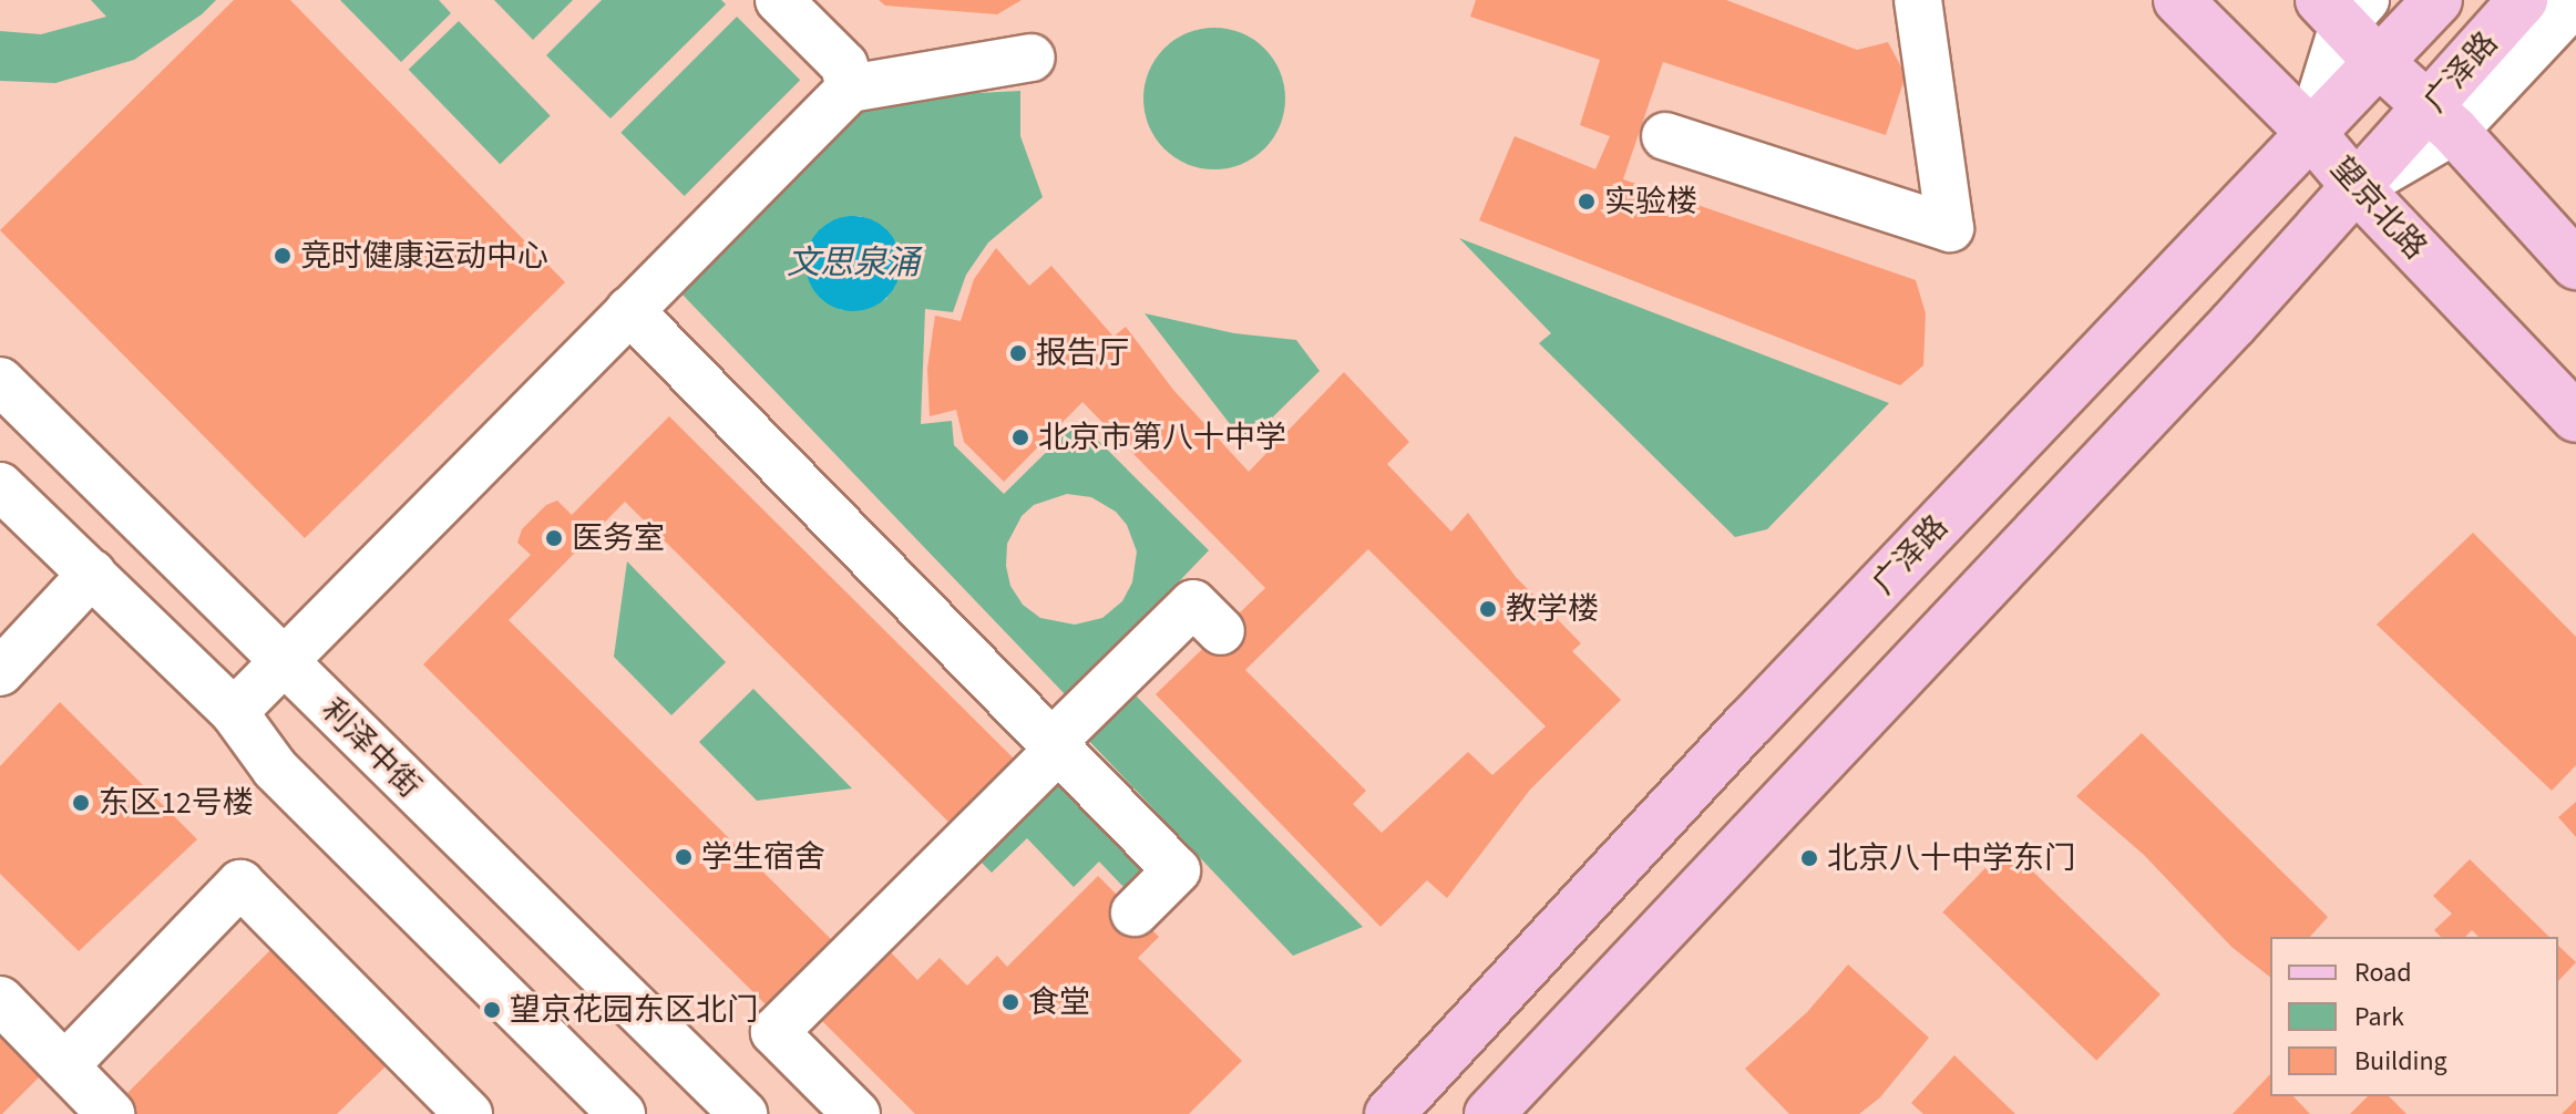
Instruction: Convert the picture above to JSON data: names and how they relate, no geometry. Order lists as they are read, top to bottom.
{
  "streets": {
    "main road": ["广泽路", "望京北路"],
    "street": ["利泽中街"]
  },
  "crossings": [
    ["广泽路", "望京北路"]
  ],
  "water": ["文思泉涌"],
  "places": [
    "实验楼",
    "竞时健康运动中心",
    "报告厅",
    "北京市第八十中学",
    "医务室",
    "教学楼",
    "东区12号楼",
    "学生宿舍",
    "北京八十中学东门",
    "食堂",
    "望京花园东区北门"
  ],
  "legend": ["Road", "Park", "Building"]
}
